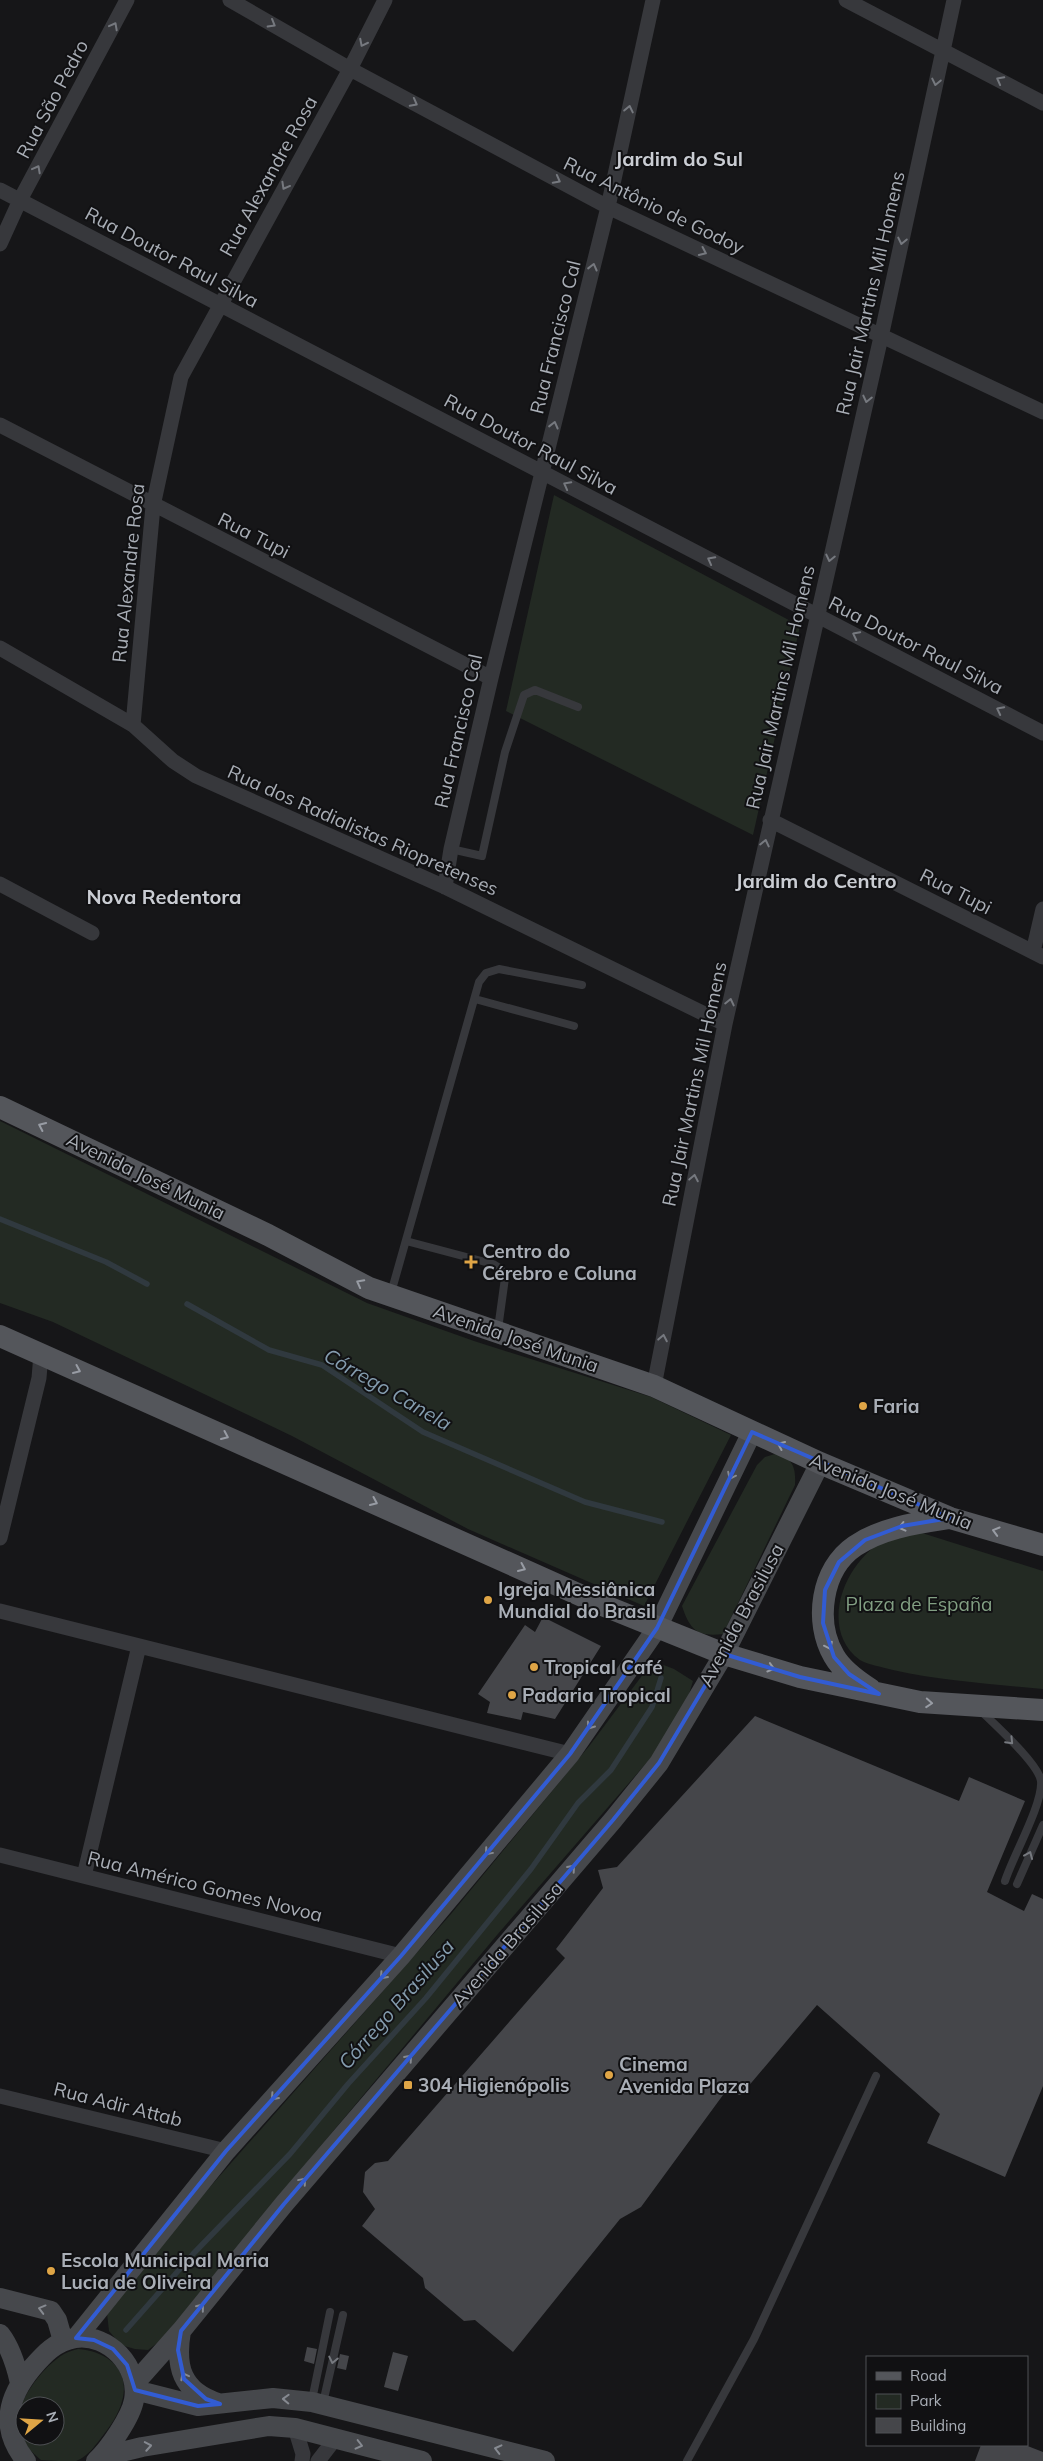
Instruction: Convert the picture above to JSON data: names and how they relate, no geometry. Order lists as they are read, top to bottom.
{
  "streets": {
    "main road": ["Avenida José Munia", "Avenida Brasilusa"],
    "street": [
      "Rua São Pedro",
      "Rua Alexandre Rosa",
      "Rua Antônio de Godoy",
      "Rua Doutor Raul Silva",
      "Rua Jair Martins Mil Homens",
      "Rua Francisco Cal",
      "Rua Tupi",
      "Rua dos Radialistas Riopretenses",
      "Rua Américo Gomes Novoa",
      "Rua Adir Attab"
    ]
  },
  "crossings": [
    ["Rua São Pedro", "Rua Doutor Raul Silva"],
    ["Rua Alexandre Rosa", "Rua Antônio de Godoy"],
    ["Rua Alexandre Rosa", "Rua Doutor Raul Silva"],
    ["Rua Alexandre Rosa", "Rua Tupi"],
    ["Rua Alexandre Rosa", "Rua dos Radialistas Riopretenses"],
    ["Rua Antônio de Godoy", "Rua Jair Martins Mil Homens"],
    ["Rua Antônio de Godoy", "Rua Francisco Cal"],
    ["Rua Doutor Raul Silva", "Rua Jair Martins Mil Homens"],
    ["Rua Doutor Raul Silva", "Rua Francisco Cal"],
    ["Rua Jair Martins Mil Homens", "Rua Tupi"],
    ["Rua Jair Martins Mil Homens", "Rua dos Radialistas Riopretenses"],
    ["Rua Jair Martins Mil Homens", "Avenida José Munia"],
    ["Rua Francisco Cal", "Rua Tupi"],
    ["Rua Francisco Cal", "Rua dos Radialistas Riopretenses"],
    ["Avenida José Munia", "Avenida Brasilusa"]
  ],
  "one_way": [
    "Rua São Pedro",
    "Rua Alexandre Rosa",
    "Rua Antônio de Godoy",
    "Rua Doutor Raul Silva",
    "Rua Francisco Cal"
  ],
  "districts": ["Jardim do Sul", "Jardim do Centro", "Nova Redentora"],
  "water": ["Córrego Canela", "Córrego Brasilusa"],
  "parks": ["Plaza de España"],
  "places": {
    "health": ["Centro do Cérebro e Coluna"],
    "other": [
      "Faria",
      "Igreja Messiânica Mundial do Brasil",
      "Tropical Café",
      "Padaria Tropical",
      "Cinema Avenida Plaza",
      "Escola Municipal Maria Lucia de Oliveira"
    ],
    "transit": ["304 Higienópolis"]
  },
  "legend": ["Road", "Park", "Building"],
  "north": "right"
}
